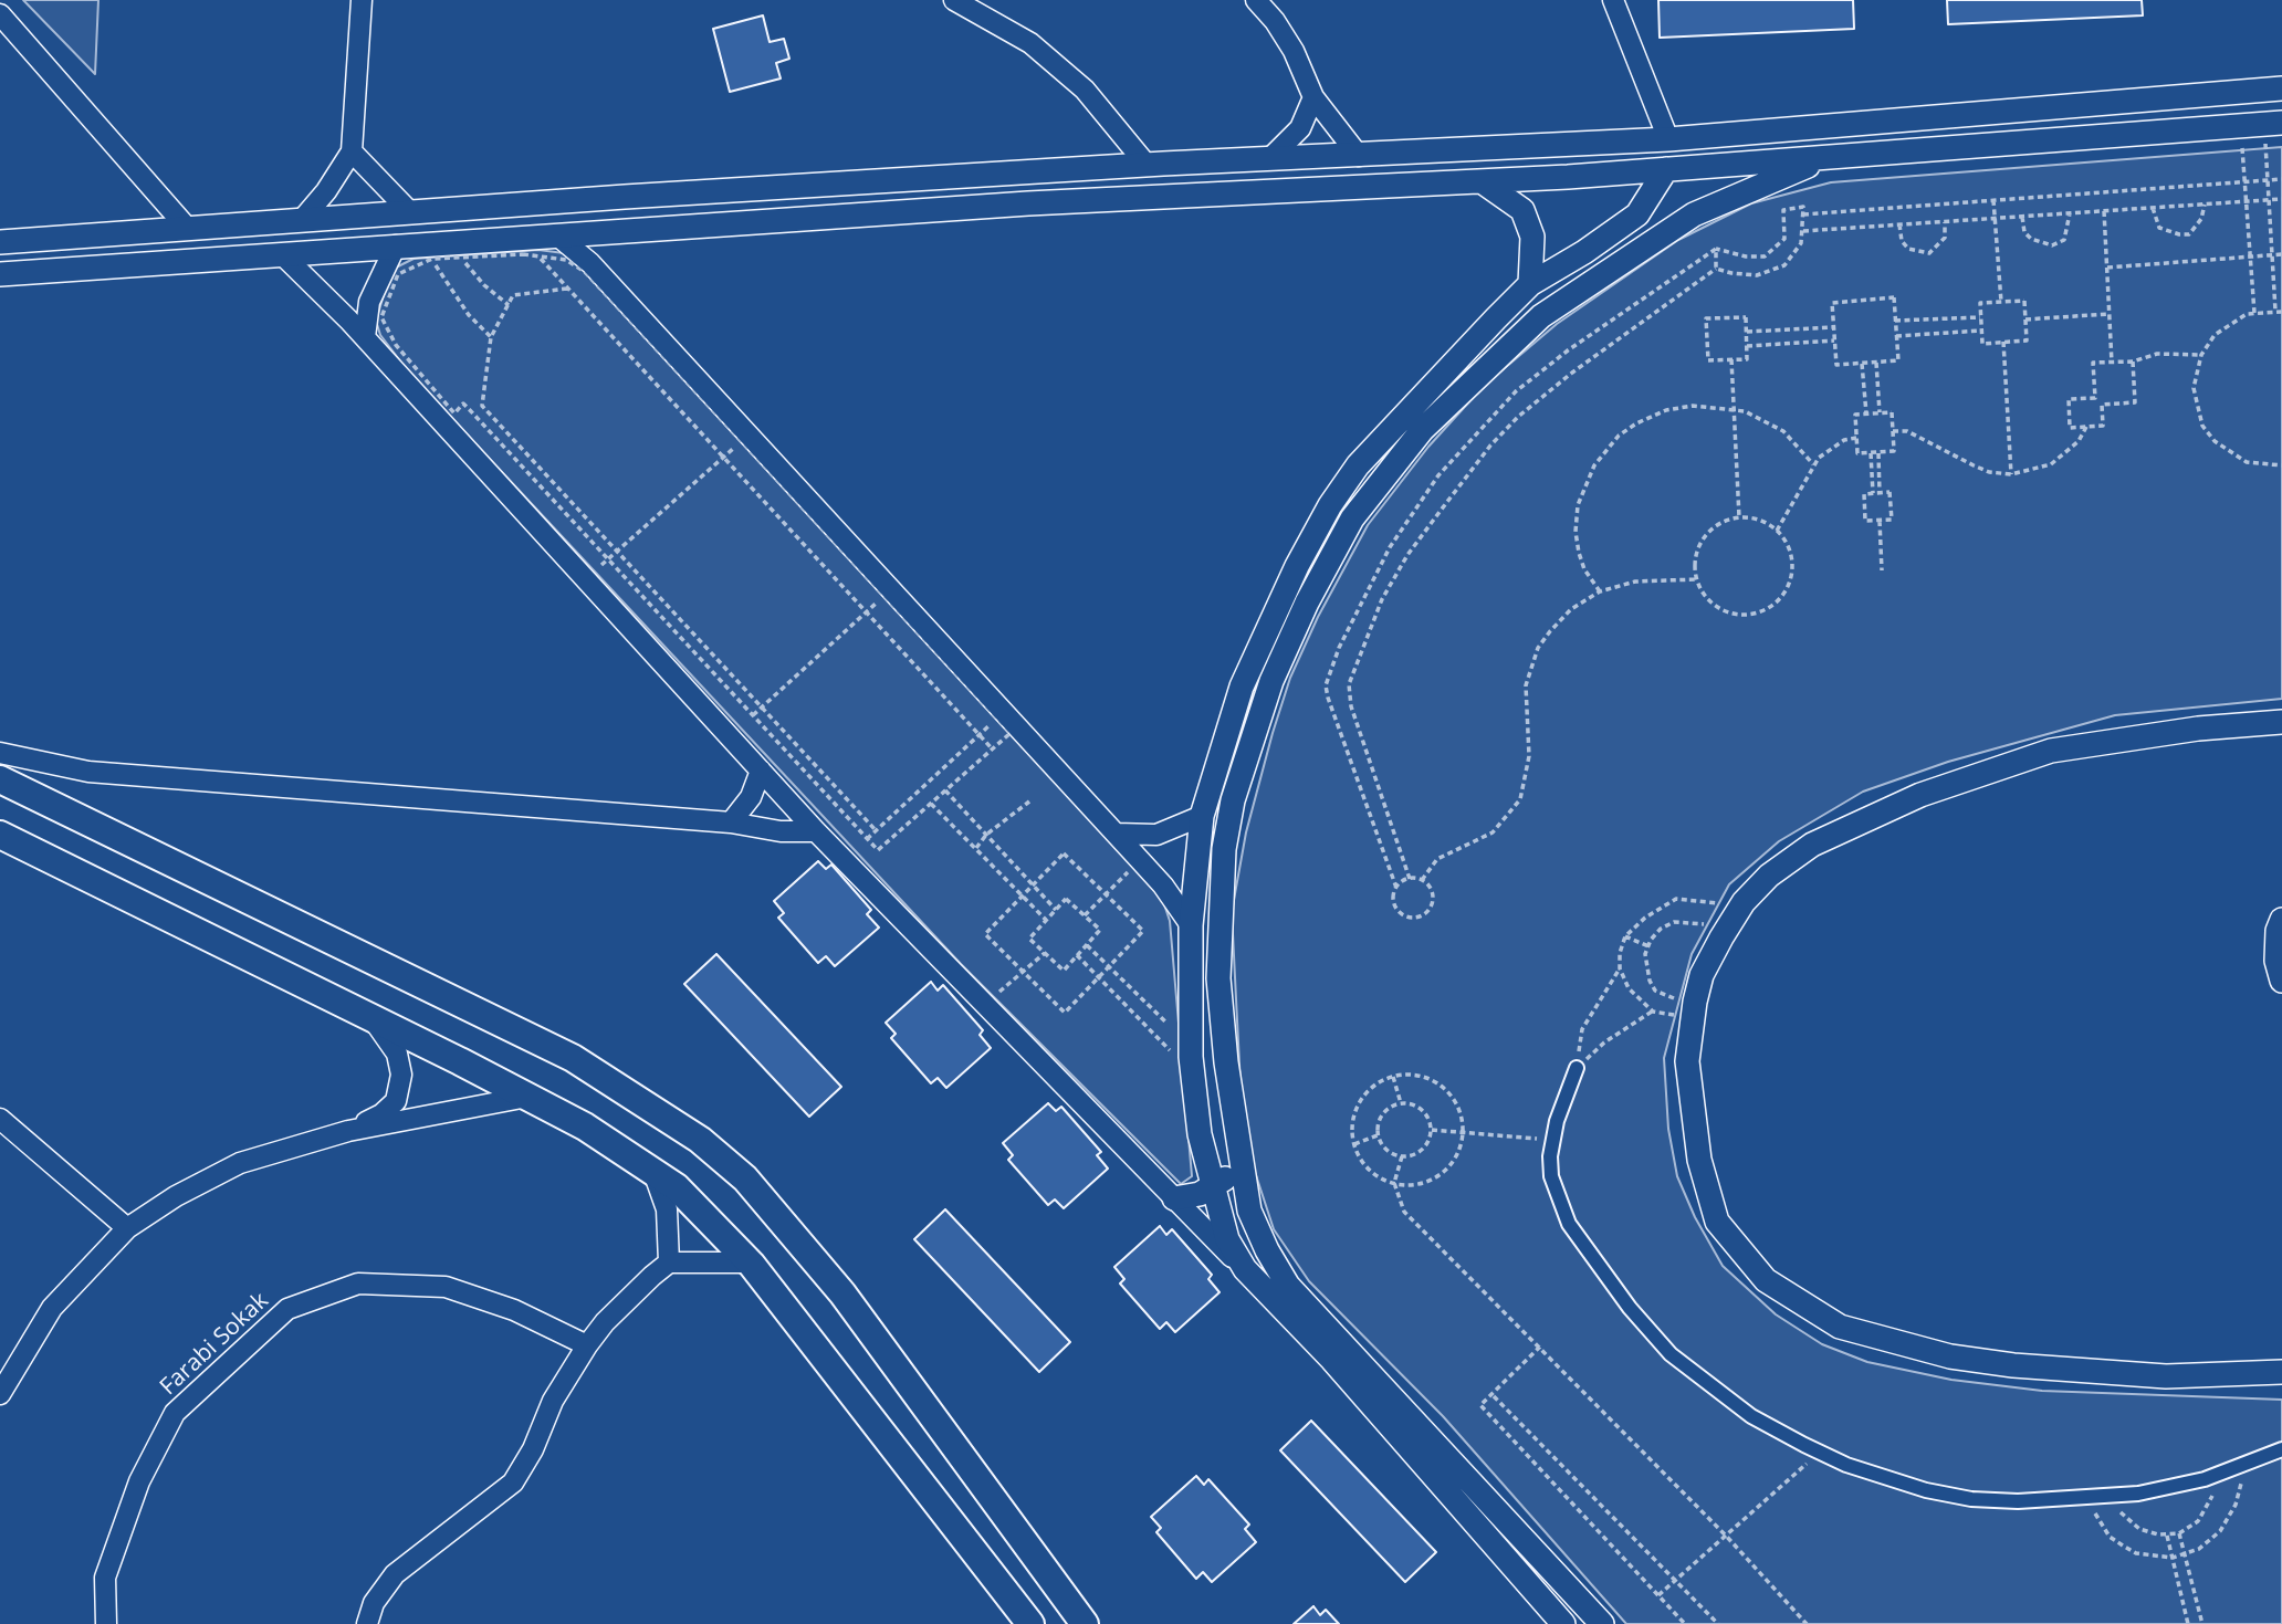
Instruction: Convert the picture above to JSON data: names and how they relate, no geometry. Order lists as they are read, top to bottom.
{
  "streets": {
    "street": ["Farabi Sokak"]
  }
}
